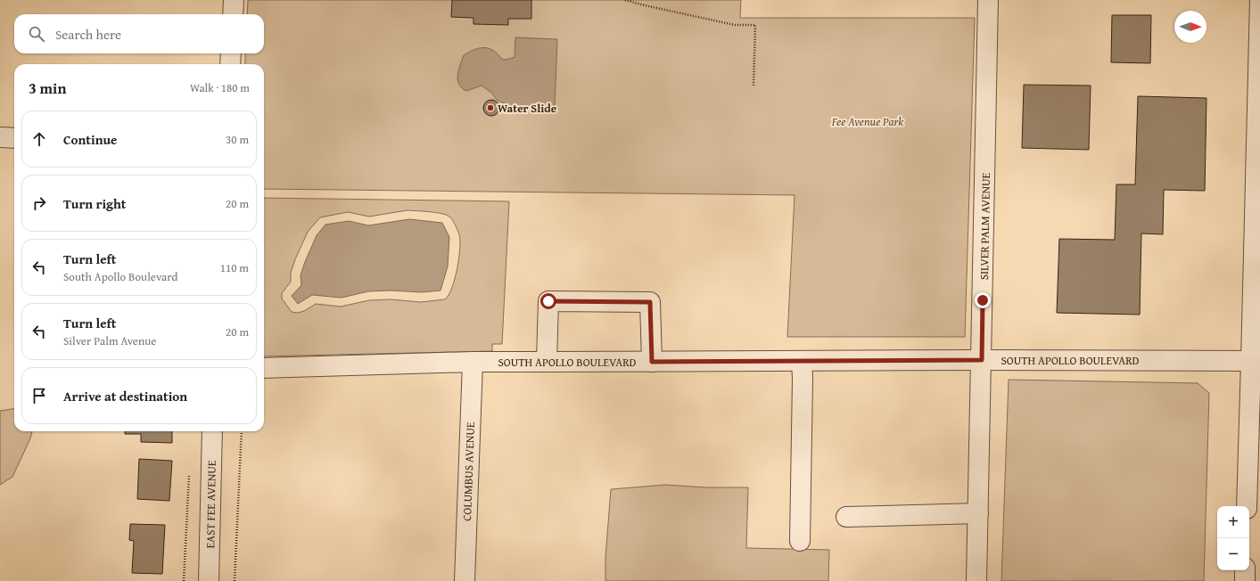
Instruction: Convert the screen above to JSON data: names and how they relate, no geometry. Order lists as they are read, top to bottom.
{
  "streets": {
    "street": [
      "SILVER PALM AVENUE",
      "SOUTH APOLLO BOULEVARD",
      "COLUMBUS AVENUE",
      "EAST FEE AVENUE"
    ]
  },
  "crossings": [
    ["SILVER PALM AVENUE", "SOUTH APOLLO BOULEVARD"],
    ["SOUTH APOLLO BOULEVARD", "COLUMBUS AVENUE"]
  ],
  "parks": ["Fee Avenue Park"],
  "places": ["Water Slide"],
  "north": "right",
  "page": {
    "search": "Search here",
    "heading": ["3 min", "Walk · 180 m"],
    "list": [
      ["Continue", "30 m"],
      ["Turn right", "20 m"],
      ["Turn left", "South Apollo Boulevard", "110 m"],
      ["Turn left", "Silver Palm Avenue", "20 m"],
      "Arrive at destination"
    ],
    "map_buttons": ["+", "−"]
  }
}
